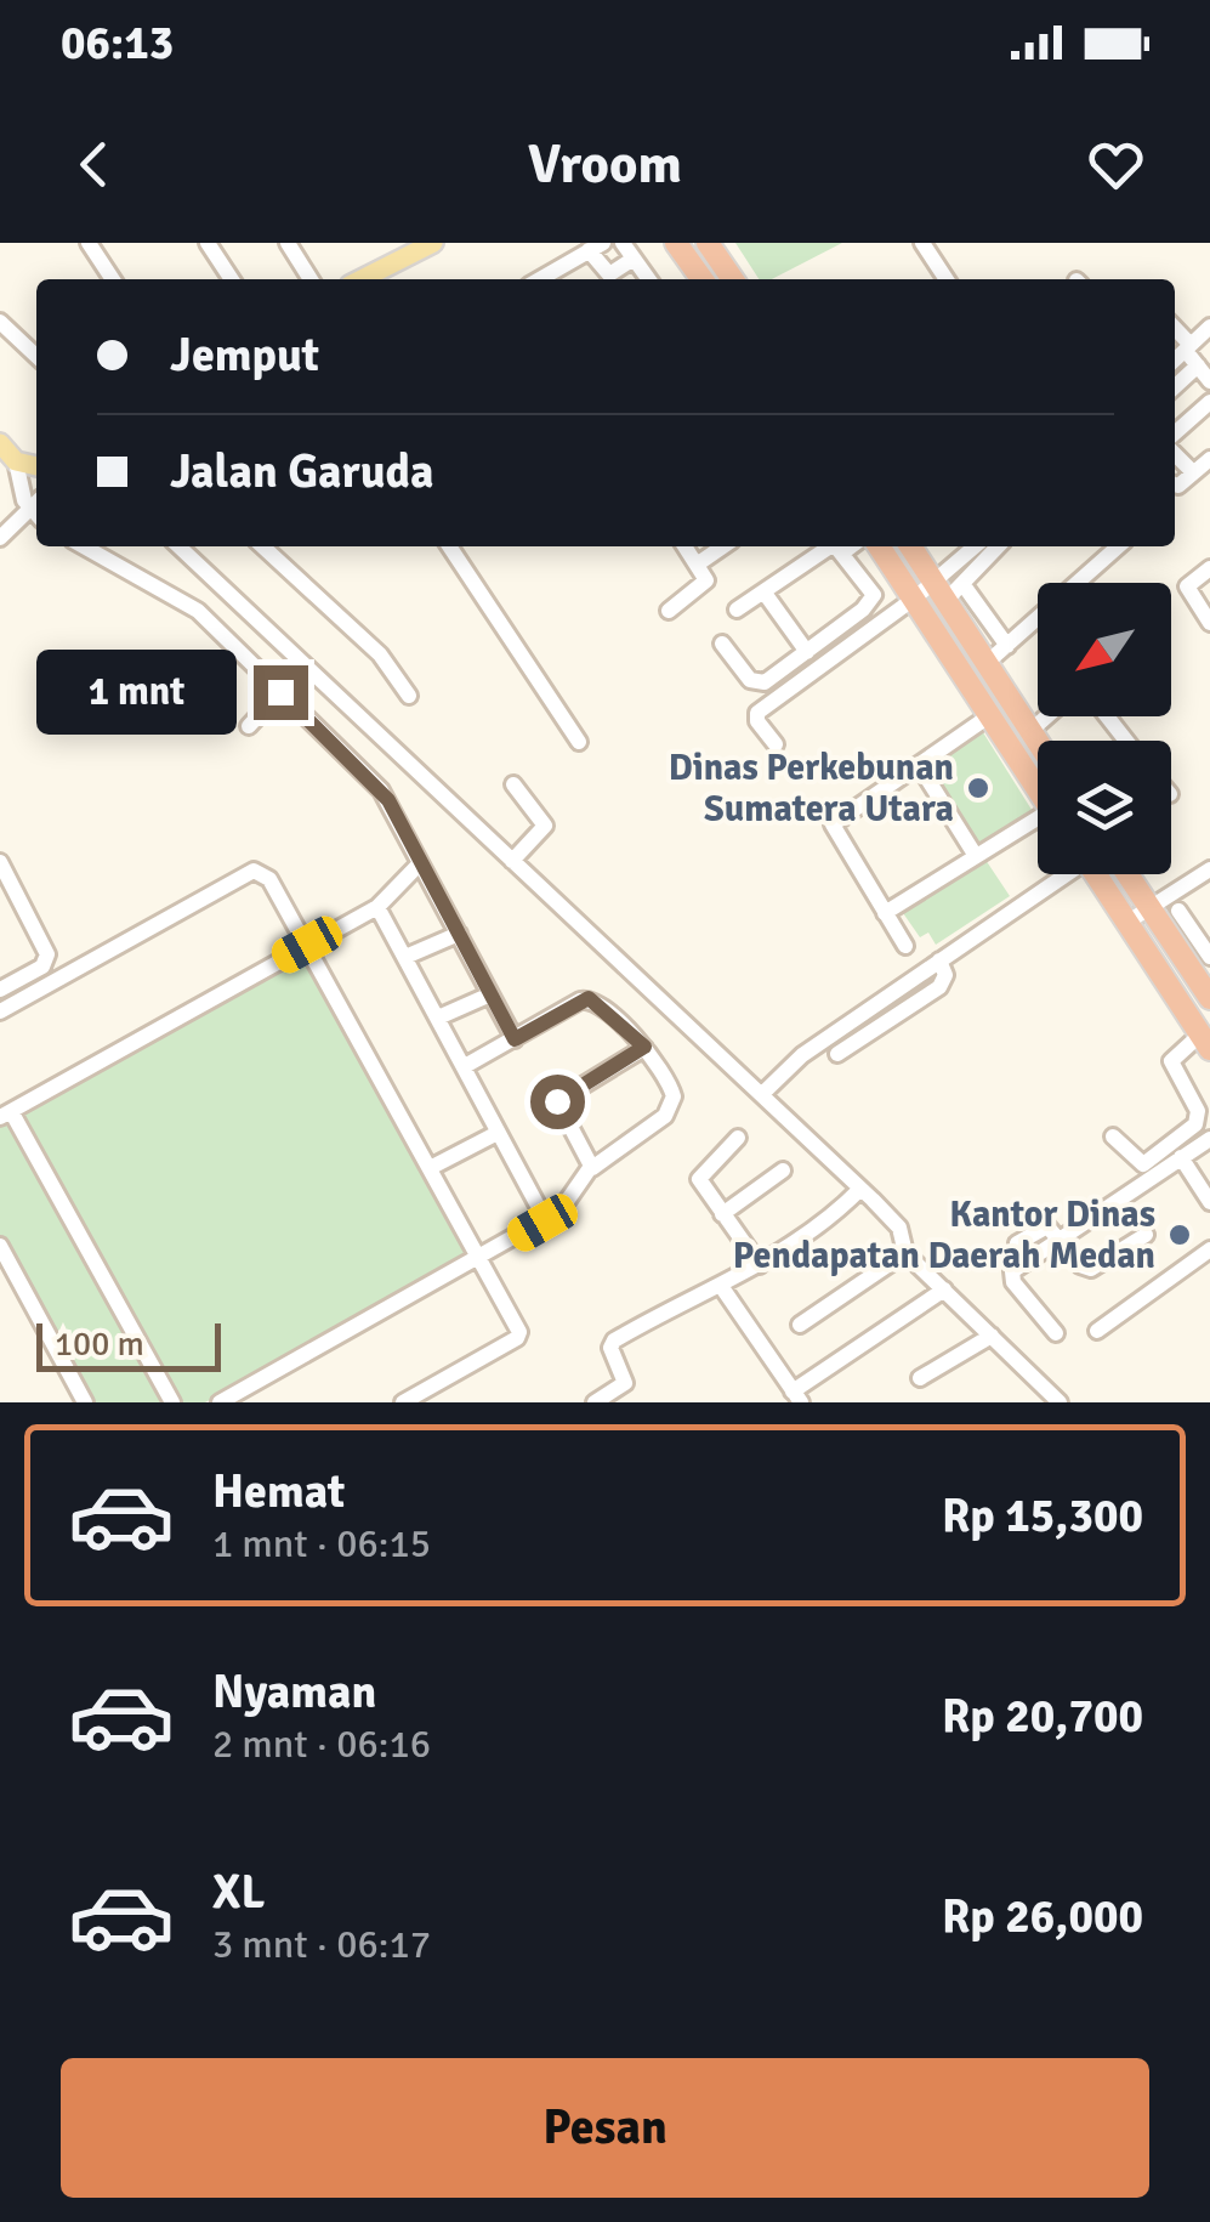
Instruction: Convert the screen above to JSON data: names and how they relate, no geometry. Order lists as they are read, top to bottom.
{
  "places": ["Dinas Perkebunan Sumatera Utara", "Kantor Dinas Pendapatan Daerah Medan"],
  "scale_bar": "100 m",
  "north": "bottom left",
  "page": {
    "status": "06:13",
    "header": "Vroom",
    "banner": ["Jemput", "Jalan Garuda"],
    "bubble": "1 mnt",
    "scale": "100 m",
    "list": [
      {
        "name": "Hemat",
        "note": "1 mnt · 06:15",
        "value": "Rp 15,300"
      },
      {
        "name": "Nyaman",
        "note": "2 mnt · 06:16",
        "value": "Rp 20,700"
      },
      {
        "name": "XL",
        "note": "3 mnt · 06:17",
        "value": "Rp 26,000"
      }
    ],
    "buttons": "Pesan"
  }
}
